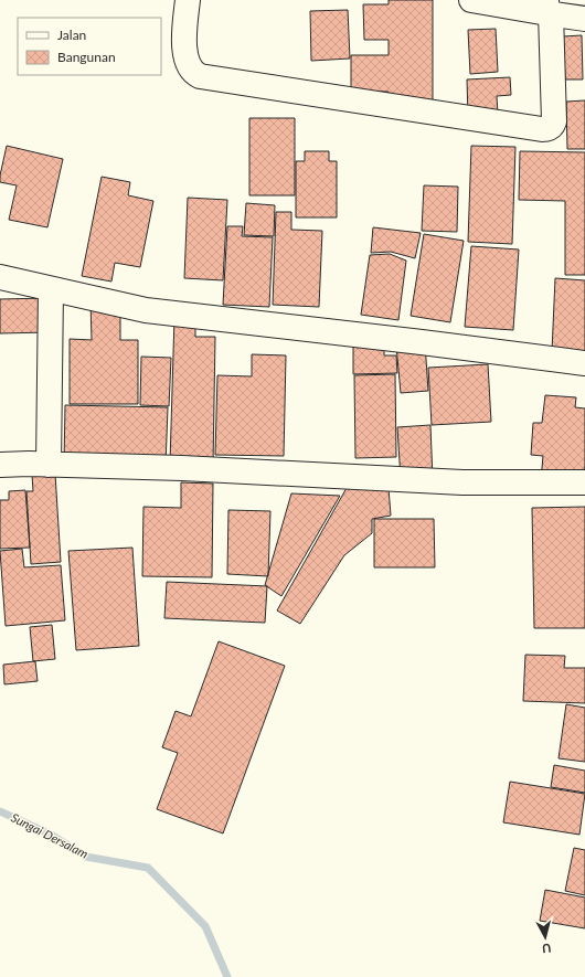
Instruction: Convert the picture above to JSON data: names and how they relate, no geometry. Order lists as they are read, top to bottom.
{
  "water": ["Sungai Dersalam"],
  "legend": ["Jalan", "Bangunan"],
  "north": "bottom"
}
